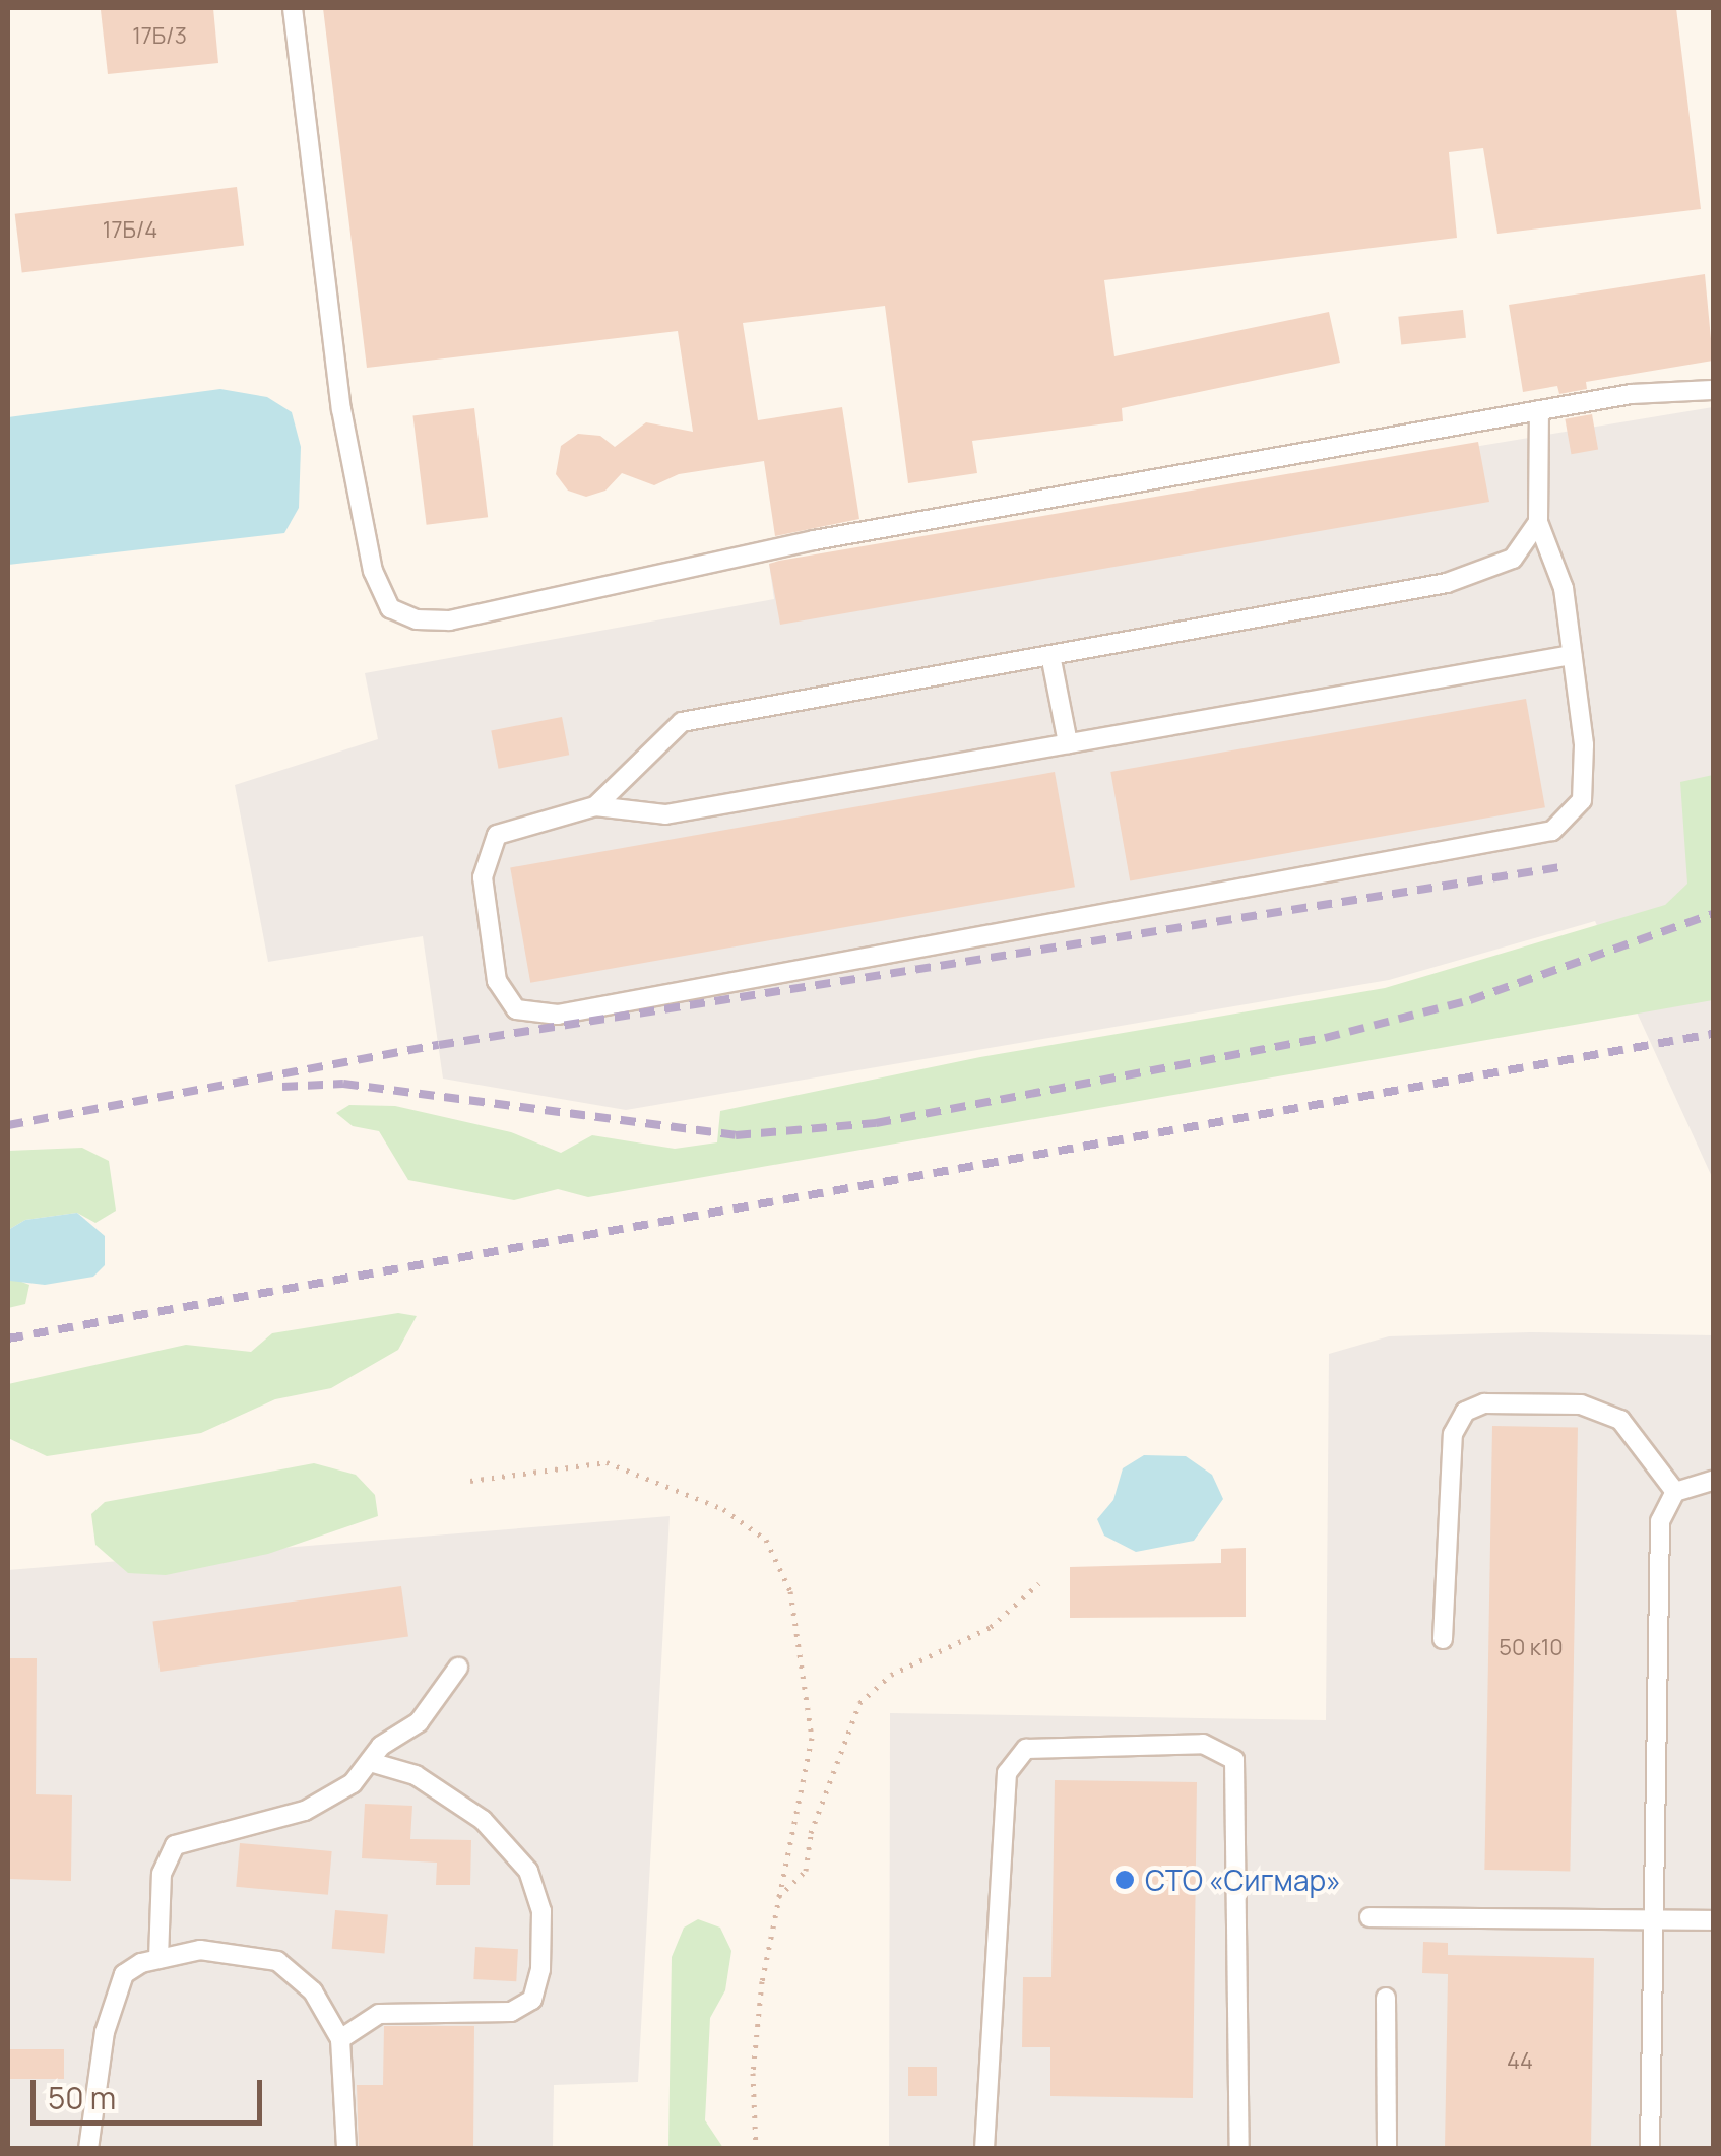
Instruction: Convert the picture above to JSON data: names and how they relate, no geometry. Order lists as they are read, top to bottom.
{
  "places": ["СТО «Сигмар»"],
  "house_numbers": [
    "17Б/3",
    "17Б/4",
    "50 к10",
    "44"
  ],
  "scale_bar": "50 m"
}
